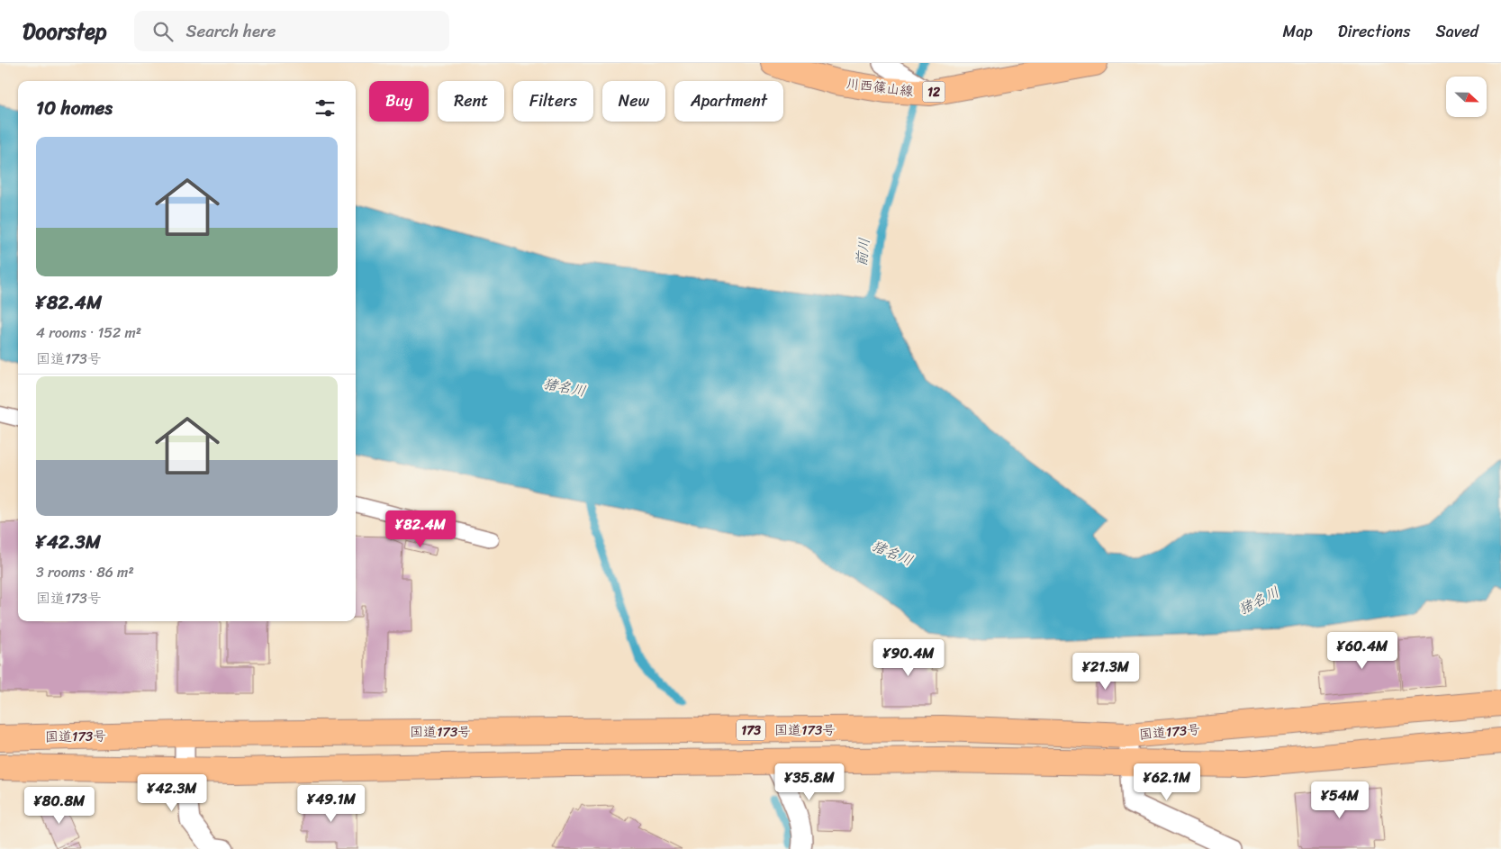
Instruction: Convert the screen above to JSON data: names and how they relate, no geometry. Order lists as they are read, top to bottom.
{
  "streets": {
    "main road": [
      "川西篠山線",
      "12",
      "173",
      "国道173号"
    ]
  },
  "water": ["前川", "猪名川"],
  "north": "right",
  "page": {
    "header": "Doorstep",
    "search": "Search here",
    "nav": ["Map", "Directions", "Saved"],
    "chip": [
      "Buy",
      "Rent",
      "Filters",
      "New",
      "Apartment"
    ],
    "heading": "10 homes",
    "list": [
      {
        "name": "¥82.4M",
        "note": "4 rooms · 152 m² · 国道173号"
      },
      {
        "name": "¥42.3M",
        "note": "3 rooms · 86 m² · 国道173号"
      }
    ],
    "price": [
      "¥82.4M",
      "¥60.4M",
      "¥90.4M",
      "¥21.3M",
      "¥35.8M",
      "¥62.1M",
      "¥42.3M",
      "¥54M",
      "¥49.1M",
      "¥80.8M"
    ]
  }
}
